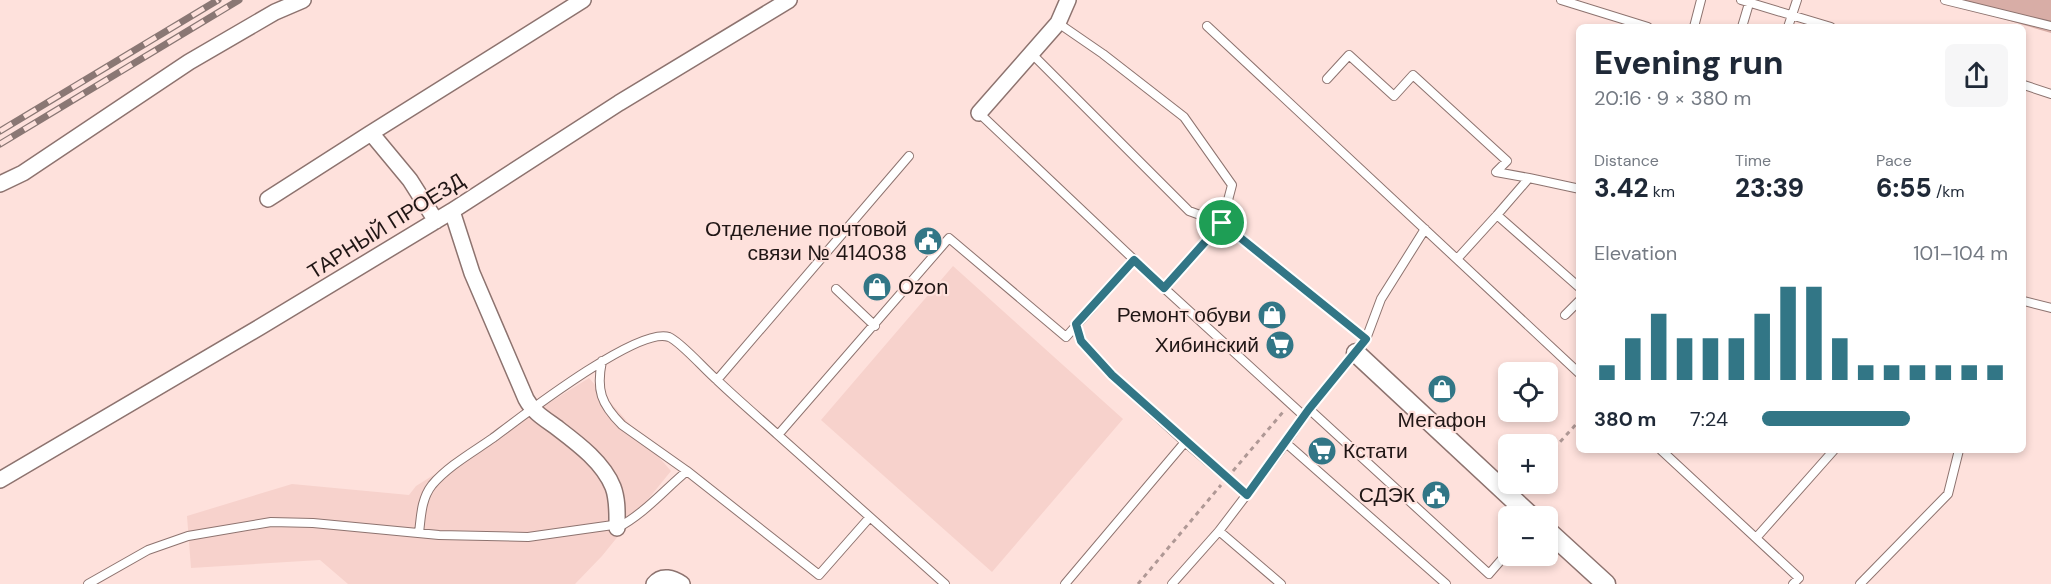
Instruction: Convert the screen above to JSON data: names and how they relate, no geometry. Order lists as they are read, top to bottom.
{
  "streets": {
    "street": ["ТАРНЫЙ ПРОЕЗД"]
  },
  "places": {
    "public building": ["Отделение почтовой связи № 414038", "СДЭК"],
    "shop": ["Ozon", "Ремонт обуви", "Мегафон"],
    "supermarket": ["Хибинский", "Кстати"]
  },
  "page": {
    "heading": ["Evening run", "20:16 · 9 × 380 m"],
    "stats": [
      ["Distance", "3.42 km"],
      ["Time", "23:39"],
      ["Pace", "6:55 /km"]
    ],
    "chart": ["Elevation", "101–104 m"],
    "map_buttons": ["+", "−"],
    "list": [
      {
        "name": "380 m",
        "note": "7:24"
      }
    ]
  }
}
